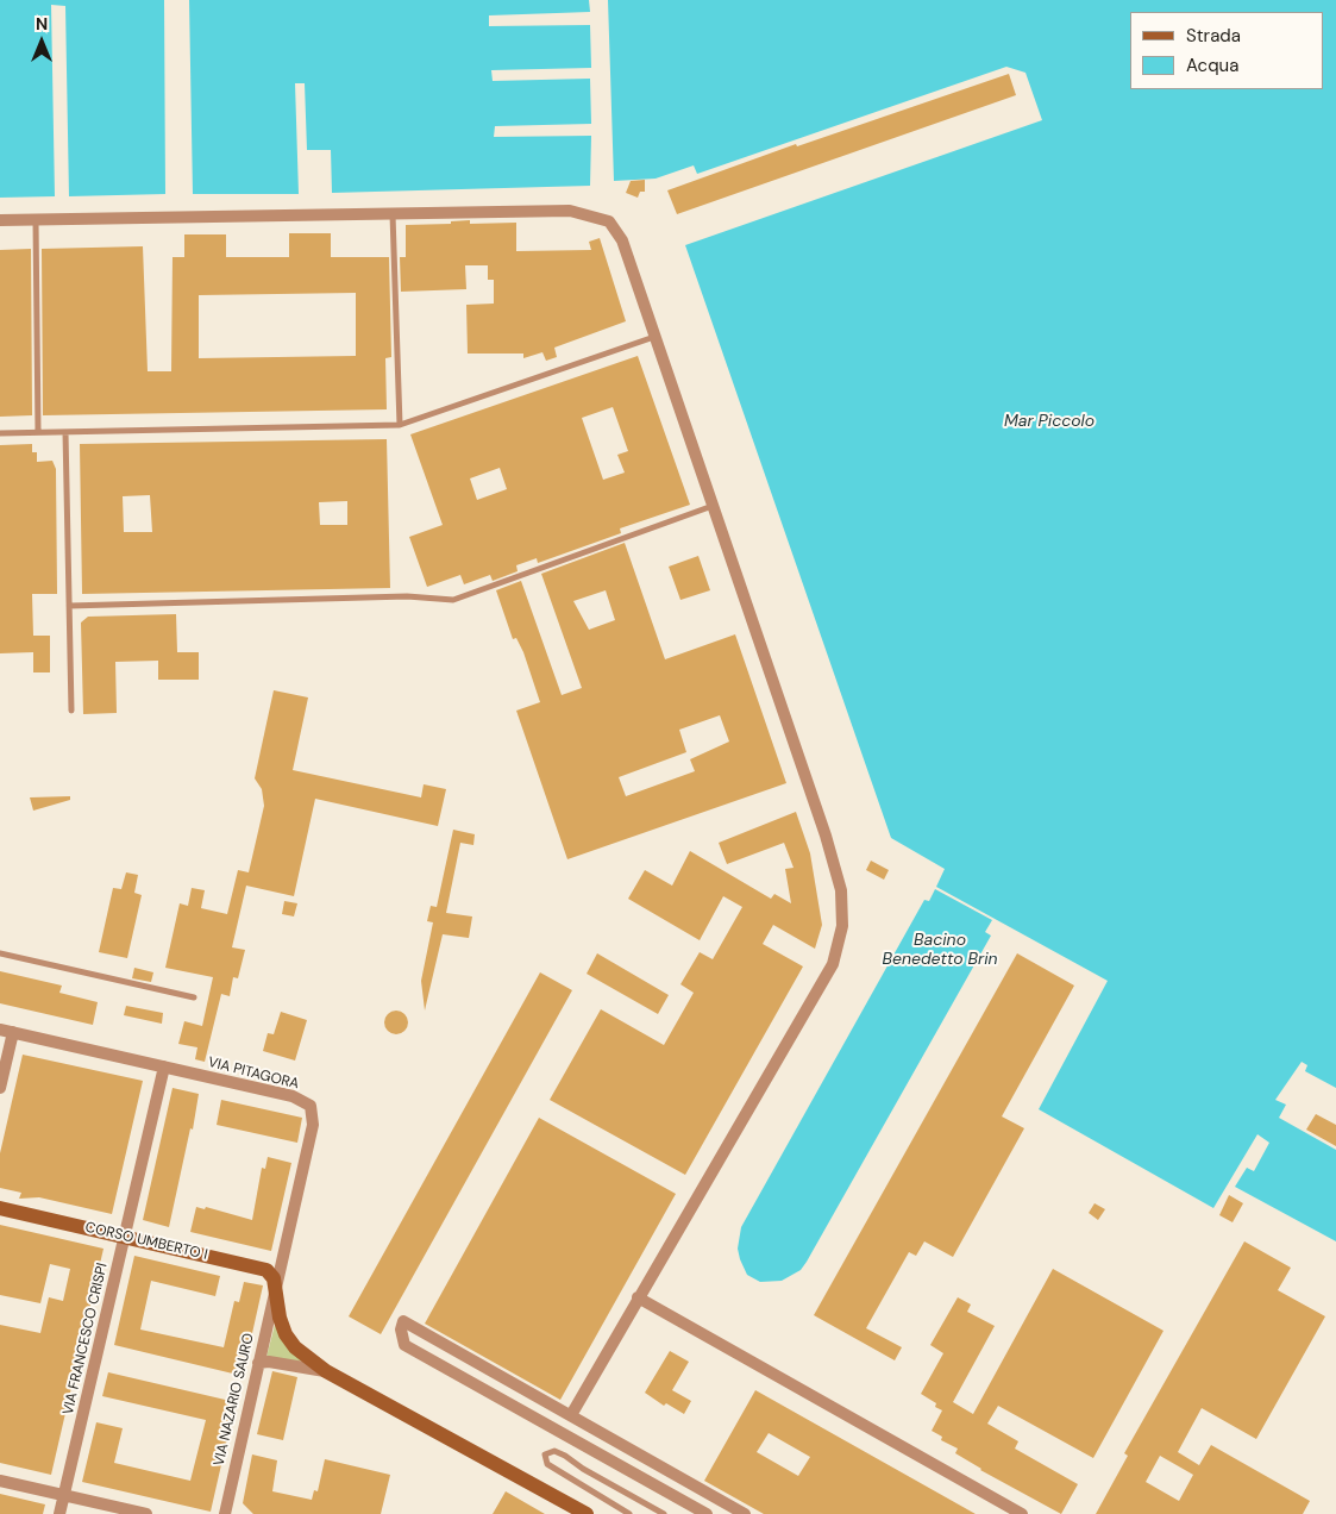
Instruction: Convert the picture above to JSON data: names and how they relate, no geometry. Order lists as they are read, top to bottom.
{
  "streets": {
    "main road": ["CORSO UMBERTO I"],
    "street": ["VIA PITAGORA", "VIA FRANCESCO CRISPI", "VIA NAZARIO SAURO"]
  },
  "crossings": [
    ["VIA PITAGORA", "CORSO UMBERTO I"],
    ["VIA PITAGORA", "VIA FRANCESCO CRISPI"],
    ["VIA PITAGORA", "VIA NAZARIO SAURO"],
    ["CORSO UMBERTO I", "VIA FRANCESCO CRISPI"],
    ["CORSO UMBERTO I", "VIA NAZARIO SAURO"]
  ],
  "water": ["Mar Piccolo", "Bacino Benedetto Brin"],
  "legend": ["Strada", "Acqua"],
  "north": "top"
}
